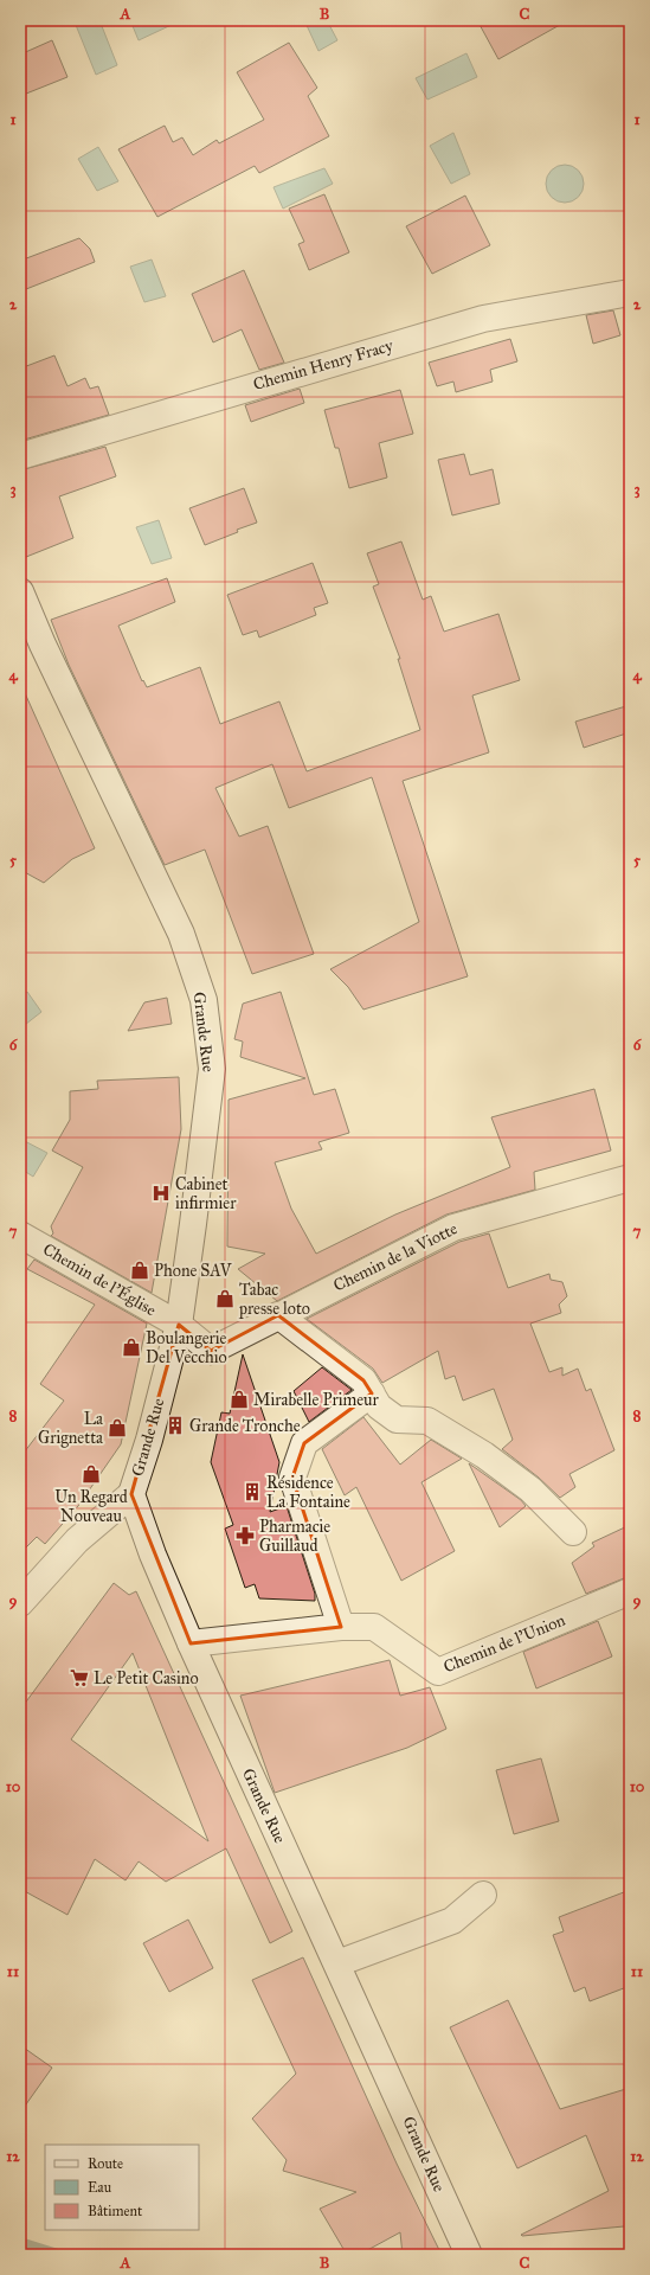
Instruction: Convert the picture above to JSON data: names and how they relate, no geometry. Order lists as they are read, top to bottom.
{
  "streets": {
    "street": [
      "Chemin Henry Fracy",
      "Grande Rue",
      "Chemin de la Viotte",
      "Chemin de l'Église",
      "Chemin de l'Union"
    ]
  },
  "crossings": [
    ["Grande Rue", "Chemin de la Viotte"],
    ["Grande Rue", "Chemin de l'Église"],
    ["Grande Rue", "Chemin de l'Union"],
    ["Chemin de la Viotte", "Chemin de l'Église"]
  ],
  "places": {
    "hospital": ["Cabinet infirmier"],
    "shop": [
      "Phone SAV",
      "Tabac presse loto",
      "Boulangerie Del Vecchio",
      "Mirabelle Primeur",
      "La Grignetta",
      "Un Regard Nouveau"
    ],
    "building": ["Grande Tronche", "Résidence La Fontaine"],
    "pharmacy": ["Pharmacie Guillaud"],
    "supermarket": ["Le Petit Casino"]
  },
  "legend": ["Route", "Eau", "Bâtiment"],
  "grid": {
    "columns": ["A", "B", "C"],
    "rows": [
      "1",
      "2",
      "3",
      "4",
      "5",
      "6",
      "7",
      "8",
      "9",
      "10",
      "11",
      "12"
    ]
  }
}
